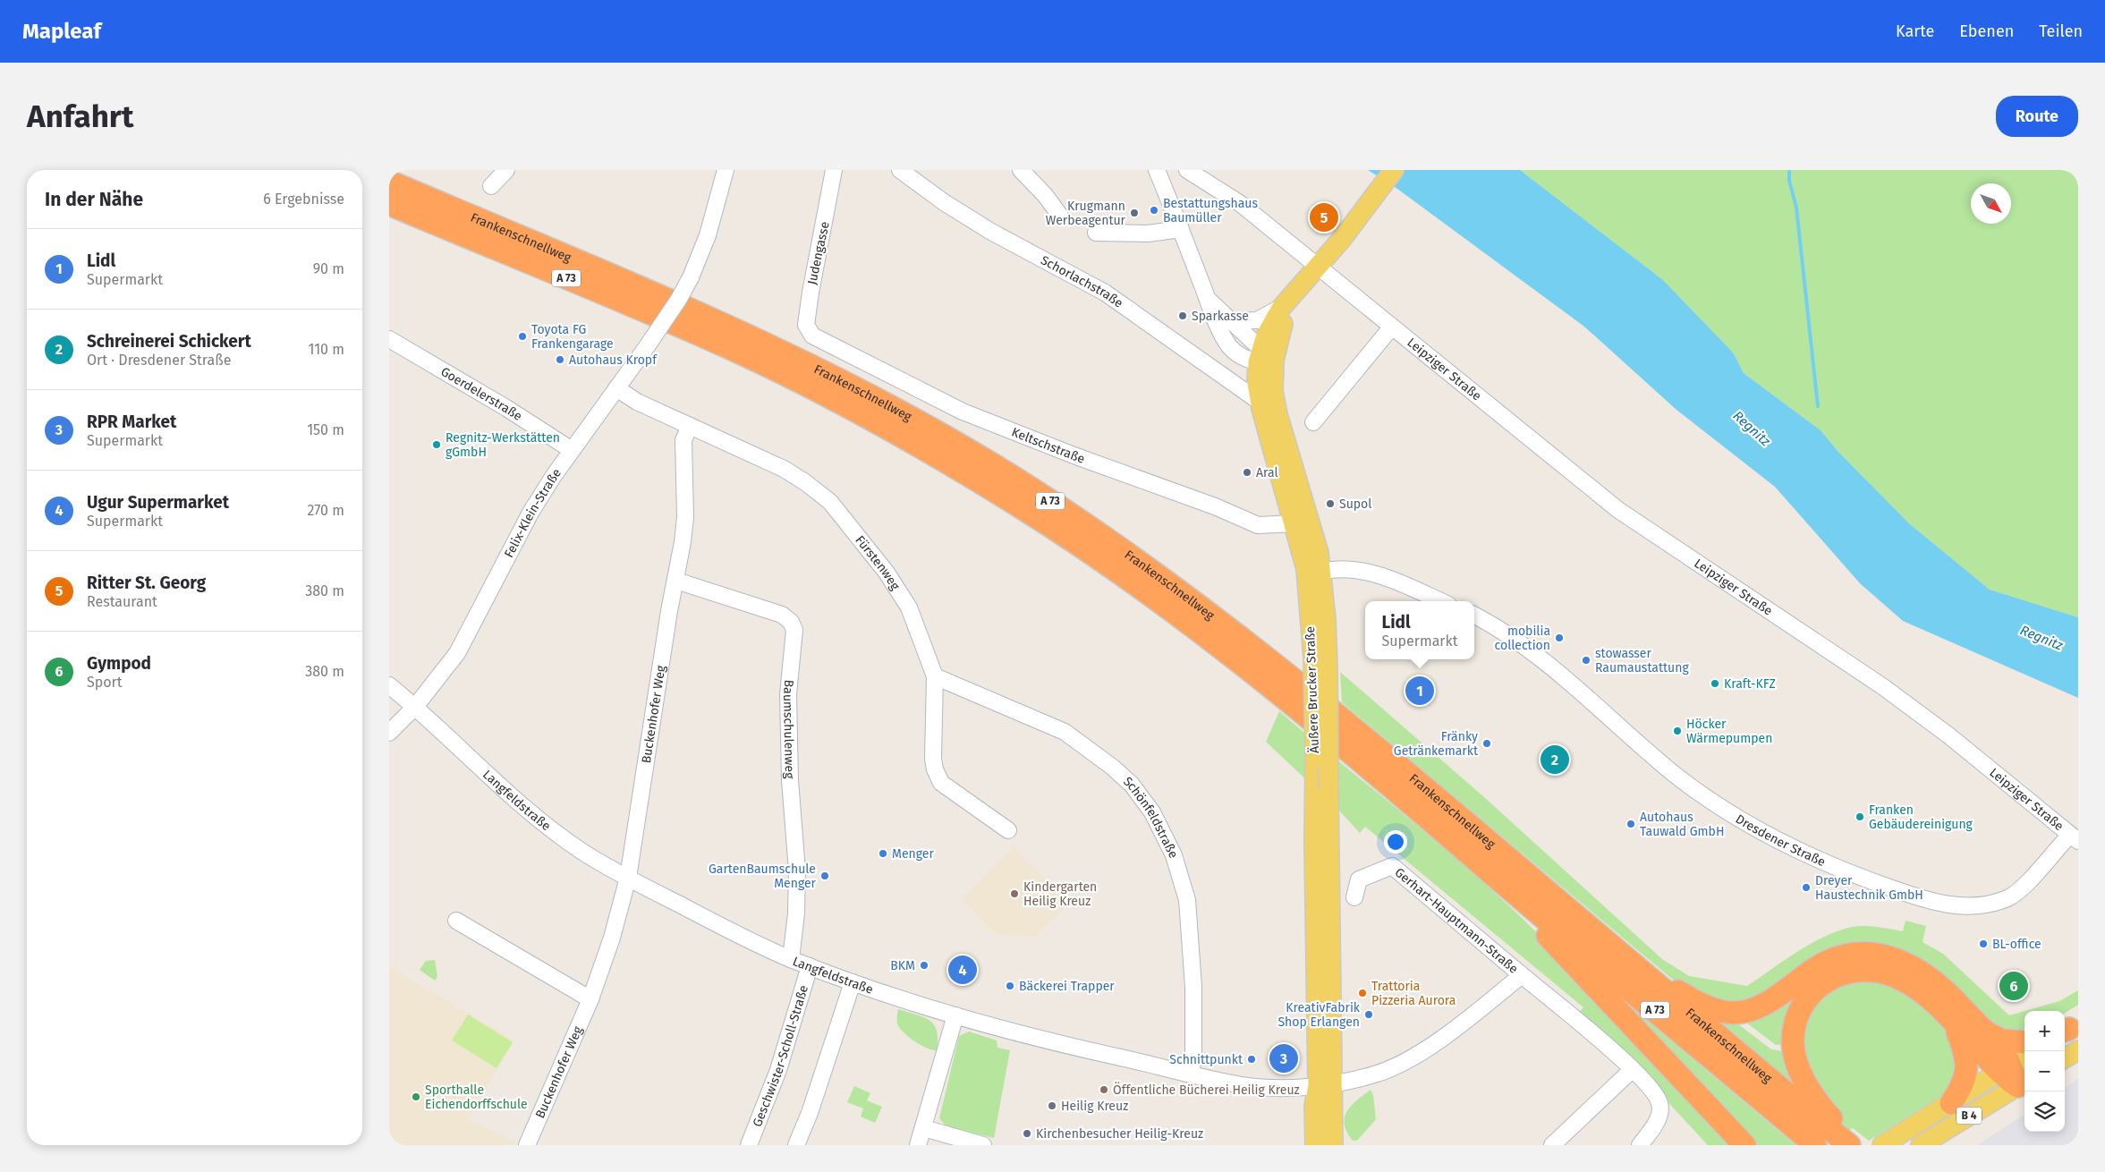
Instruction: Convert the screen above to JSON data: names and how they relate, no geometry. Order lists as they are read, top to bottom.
{
  "streets": {
    "highway": ["Frankenschnellweg", "A 73"],
    "main road": ["Äußere Brucker Straße", "B 4"],
    "street": [
      "Judengasse",
      "Schorlachstraße",
      "Leipziger Straße",
      "Goerdelerstraße",
      "Keltschstraße",
      "Felix-Klein-Straße",
      "Fürstenweg",
      "Buckenhofer Weg",
      "Baumschulenweg",
      "Langfeldstraße",
      "Schönfeldstraße",
      "Dresdener Straße",
      "Gerhart-Hauptmann-Straße",
      "Geschwister-Scholl-Straße"
    ]
  },
  "crossings": [
    ["Judengasse", "Keltschstraße"],
    ["Schorlachstraße", "Äußere Brucker Straße"],
    ["Leipziger Straße", "Dresdener Straße"],
    ["Goerdelerstraße", "Felix-Klein-Straße"],
    ["Keltschstraße", "Äußere Brucker Straße"],
    ["Felix-Klein-Straße", "Fürstenweg"],
    ["Felix-Klein-Straße", "Langfeldstraße"],
    ["Fürstenweg", "Buckenhofer Weg"],
    ["Fürstenweg", "Schönfeldstraße"],
    ["Äußere Brucker Straße", "Langfeldstraße"],
    ["Äußere Brucker Straße", "Gerhart-Hauptmann-Straße"],
    ["Buckenhofer Weg", "Baumschulenweg"],
    ["Buckenhofer Weg", "Langfeldstraße"],
    ["Baumschulenweg", "Langfeldstraße"],
    ["Langfeldstraße", "Schönfeldstraße"],
    ["Langfeldstraße", "Gerhart-Hauptmann-Straße"],
    ["Langfeldstraße", "Geschwister-Scholl-Straße"]
  ],
  "water": ["Regnitz"],
  "places": [
    "Bestattungshaus Baumüller",
    "Krugmann Werbeagentur",
    "Sparkasse",
    "Toyota FG Frankengarage",
    "Autohaus Kropf",
    "Regnitz-Werkstätten gGmbH",
    "Aral",
    "Supol",
    "mobilia collection",
    "stowasser Raumaustattung",
    "Kraft-KFZ",
    "Höcker Wärmepumpen",
    "Fränky Getränkemarkt",
    "Franken Gebäudereinigung",
    "Autohaus Tauwald GmbH",
    "Menger",
    "GartenBaumschule Menger",
    "Dreyer Haustechnik GmbH",
    "Kindergarten Heilig Kreuz",
    "BL-office",
    "BKM",
    "Bäckerei Trapper",
    "Trattoria Pizzeria Aurora",
    "KreativFabrik Shop Erlangen",
    "Schnittpunkt",
    "Öffentliche Bücherei Heilig Kreuz",
    "Sporthalle Eichendorffschule",
    "Heilig Kreuz",
    "Kirchenbesucher Heilig-Kreuz"
  ],
  "north": "bottom right",
  "page": {
    "header": "Mapleaf",
    "nav": ["Karte", "Ebenen", "Teilen"],
    "buttons": "Route",
    "title": "Anfahrt",
    "heading": ["In der Nähe", "6 Ergebnisse"],
    "pins": [
      "5",
      "1",
      "2",
      "4",
      "6",
      "3"
    ],
    "list": [
      {
        "mark": "1",
        "name": "Lidl",
        "note": "Supermarkt",
        "value": "90 m"
      },
      {
        "mark": "2",
        "name": "Schreinerei Schickert",
        "note": "Ort · Dresdener Straße",
        "value": "110 m"
      },
      {
        "mark": "3",
        "name": "RPR Market",
        "note": "Supermarkt",
        "value": "150 m"
      },
      {
        "mark": "4",
        "name": "Ugur Supermarket",
        "note": "Supermarkt",
        "value": "270 m"
      },
      {
        "mark": "5",
        "name": "Ritter St. Georg",
        "note": "Restaurant",
        "value": "380 m"
      },
      {
        "mark": "6",
        "name": "Gympod",
        "note": "Sport",
        "value": "380 m"
      }
    ],
    "popup": ["Lidl", "Supermarkt"],
    "map_buttons": ["+", "−"]
  }
}
